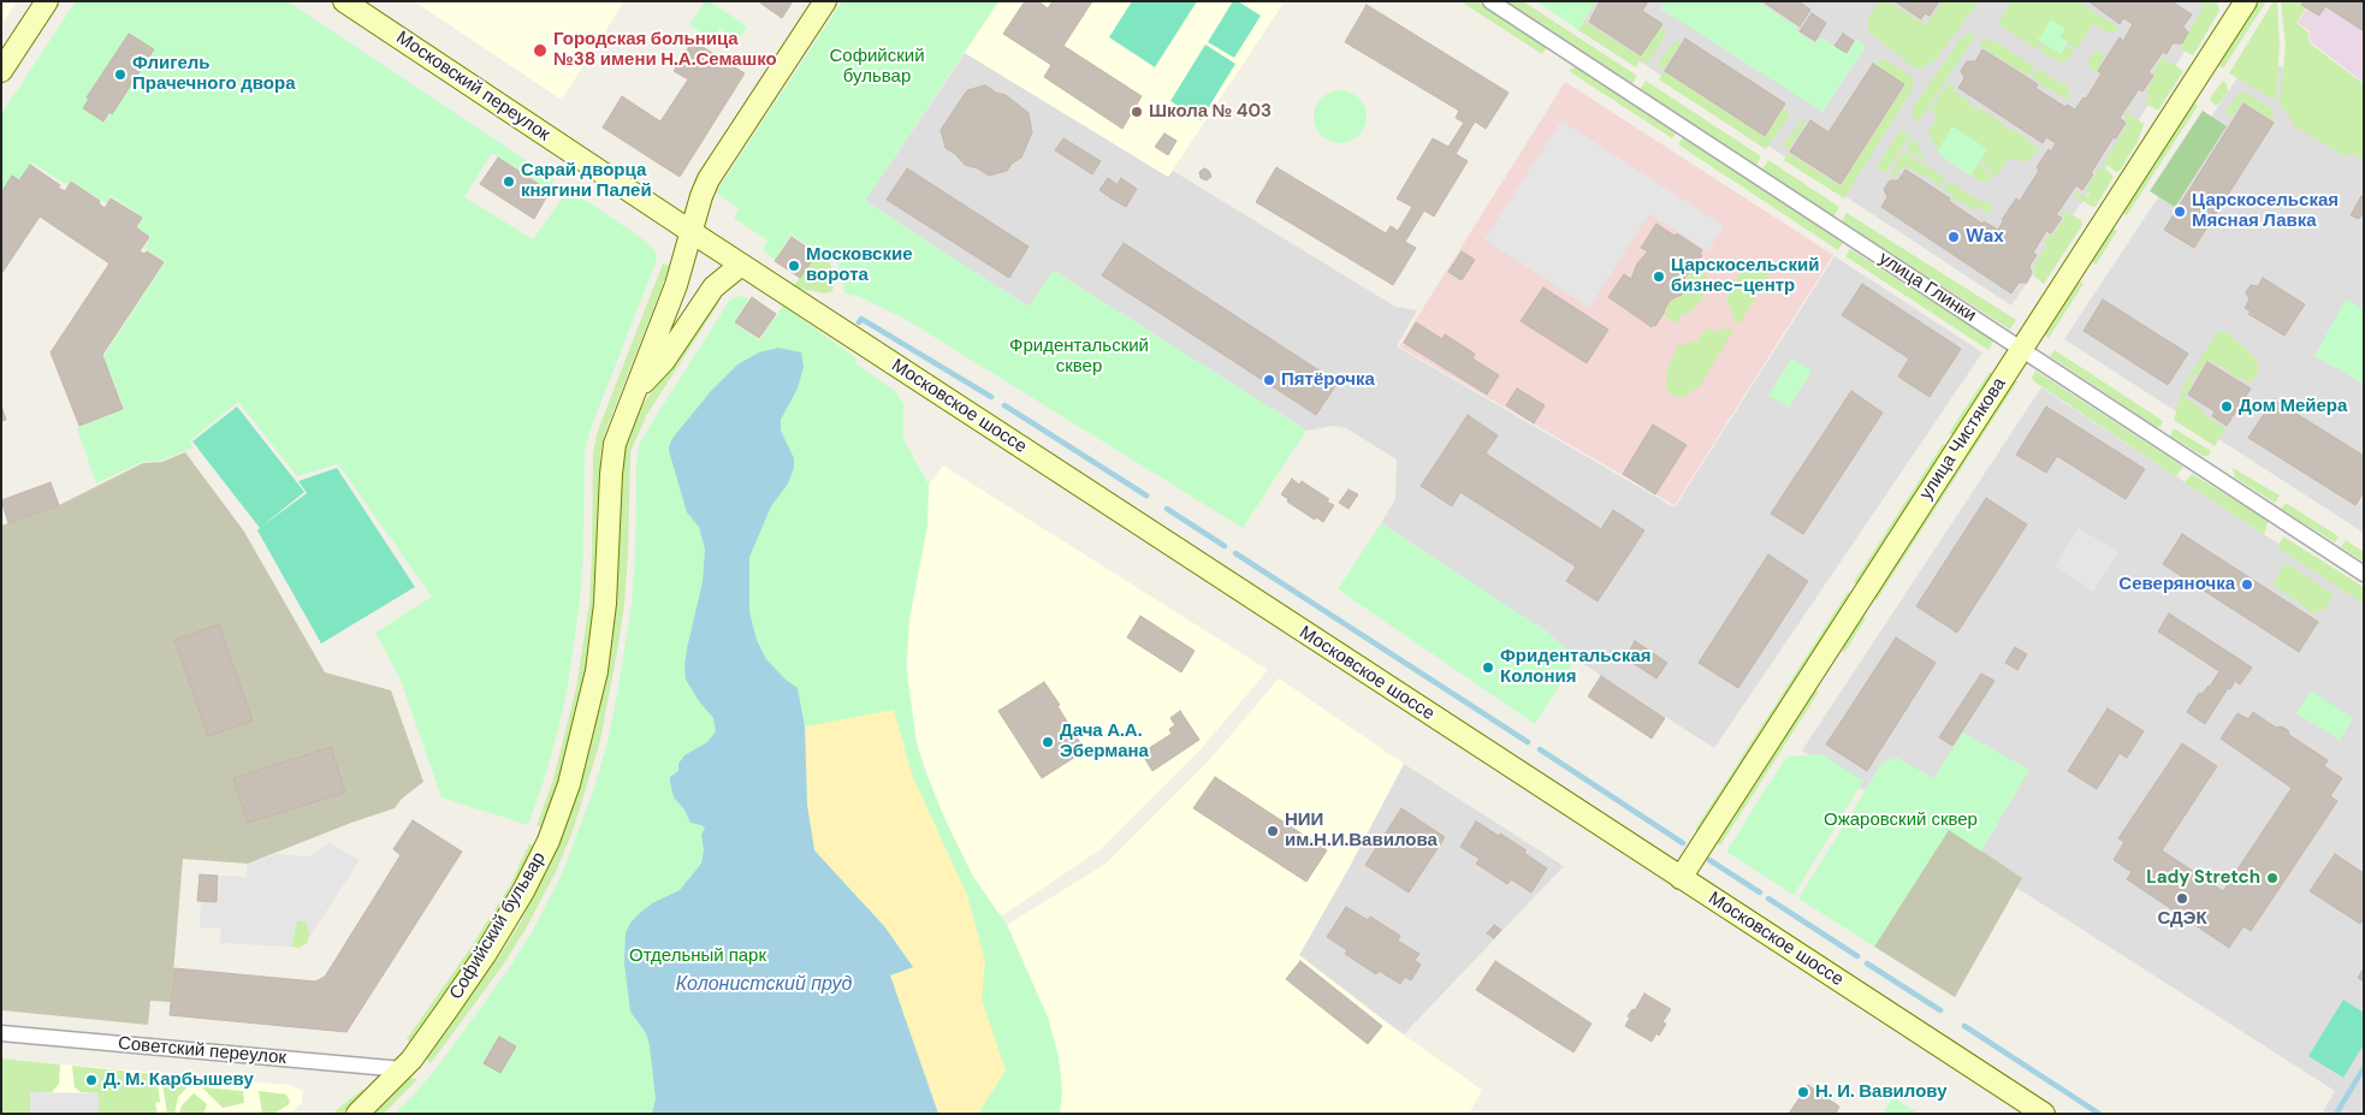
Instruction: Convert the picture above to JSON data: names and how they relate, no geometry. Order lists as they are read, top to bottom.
{
  "streets": {
    "main road": [
      "Московский переулок",
      "Московское шоссе",
      "улица Чистякова",
      "Софийский бульвар"
    ],
    "street": ["улица Глинки", "Советский переулок"]
  },
  "crossings": [
    ["Московский переулок", "Московское шоссе"],
    ["Московский переулок", "Софийский бульвар"],
    ["улица Глинки", "улица Чистякова"],
    ["Московское шоссе", "улица Чистякова"],
    ["Московское шоссе", "Софийский бульвар"],
    ["Софийский бульвар", "Советский переулок"]
  ],
  "water": ["Колонистский пруд"],
  "parks": [
    "Софийский бульвар",
    "Фридентальский сквер",
    "Ожаровский сквер",
    "Отдельный парк"
  ],
  "places": [
    "Городская больница №38 имени Н.А.Семашко",
    "Флигель Прачечного двора",
    "Школа № 403",
    "Сарай дворца княгини Палей",
    "Царскосельская Мясная Лавка",
    "Wax",
    "Московские ворота",
    "Царскосельский бизнес-центр",
    "Пятёрочка",
    "Дом Мейера",
    "Северяночка",
    "Фридентальская Колония",
    "Дача А.А. Эбермана",
    "НИИ им.Н.И.Вавилова",
    "Lady Stretch",
    "СДЭК",
    "Д. М. Карбышеву",
    "Н. И. Вавилову"
  ]
}
